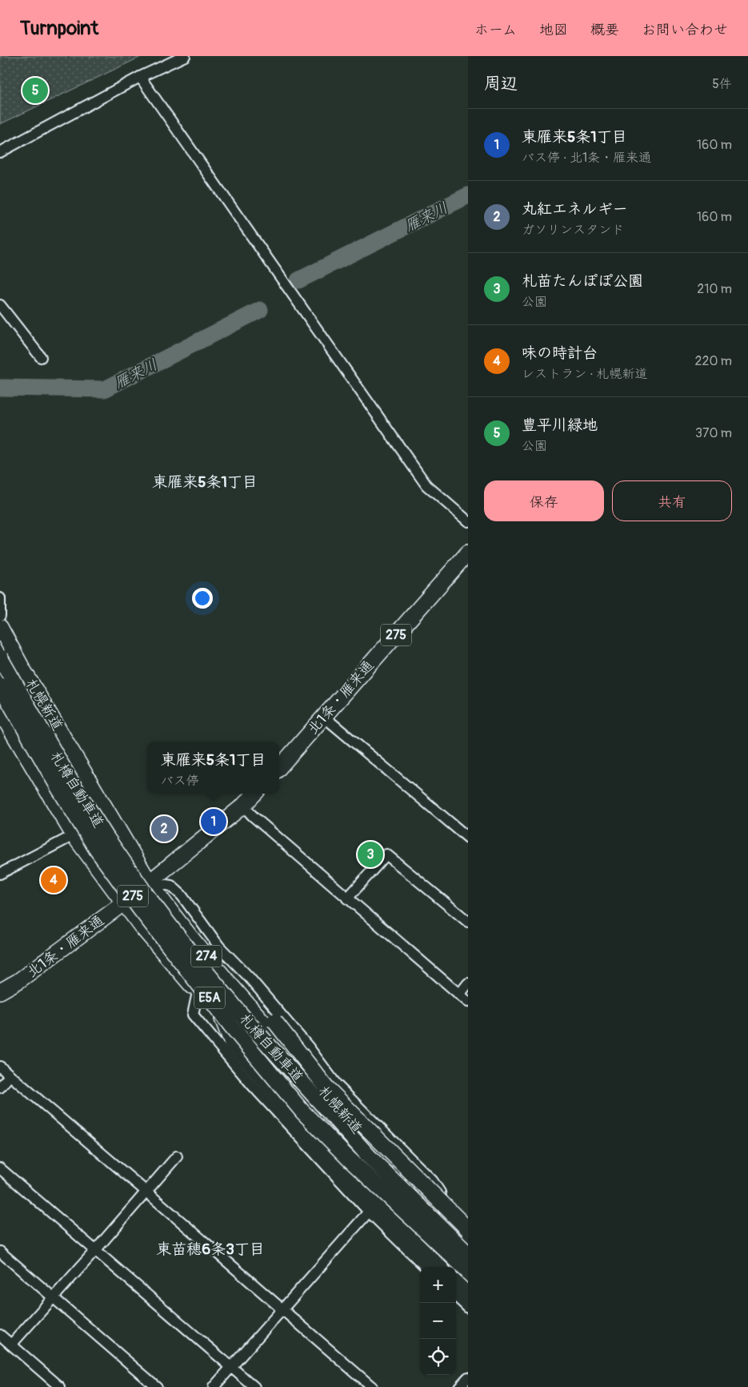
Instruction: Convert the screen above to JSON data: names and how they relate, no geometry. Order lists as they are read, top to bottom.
{
  "streets": {
    "highway": [
      "275",
      "北1条・雁来通",
      "札幌新道",
      "札樽自動車道",
      "274",
      "E5A"
    ]
  },
  "crossings": [
    ["北1条・雁来通", "札幌新道"],
    ["札幌新道", "札樽自動車道"]
  ],
  "districts": ["東雁来5条1丁目", "東苗穂6条3丁目"],
  "water": ["雁来川"],
  "page": {
    "header": "Turnpoint",
    "nav": [
      "ホーム",
      "地図",
      "概要",
      "お問い合わせ"
    ],
    "heading": ["周辺", "5件"],
    "pins": [
      "5",
      "1",
      "2",
      "3",
      "4"
    ],
    "list": [
      {
        "mark": "1",
        "name": "東雁来5条1丁目",
        "note": "バス停 · 北1条・雁来通",
        "value": "160 m"
      },
      {
        "mark": "2",
        "name": "丸紅エネルギー",
        "note": "ガソリンスタンド",
        "value": "160 m"
      },
      {
        "mark": "3",
        "name": "札苗たんぽぽ公園",
        "note": "公園",
        "value": "210 m"
      },
      {
        "mark": "4",
        "name": "味の時計台",
        "note": "レストラン · 札幌新道",
        "value": "220 m"
      },
      {
        "mark": "5",
        "name": "豊平川緑地",
        "note": "公園",
        "value": "370 m"
      }
    ],
    "buttons": ["保存", "共有"],
    "popup": ["東雁来5条1丁目", "バス停"],
    "map_buttons": ["+", "−"]
  }
}
